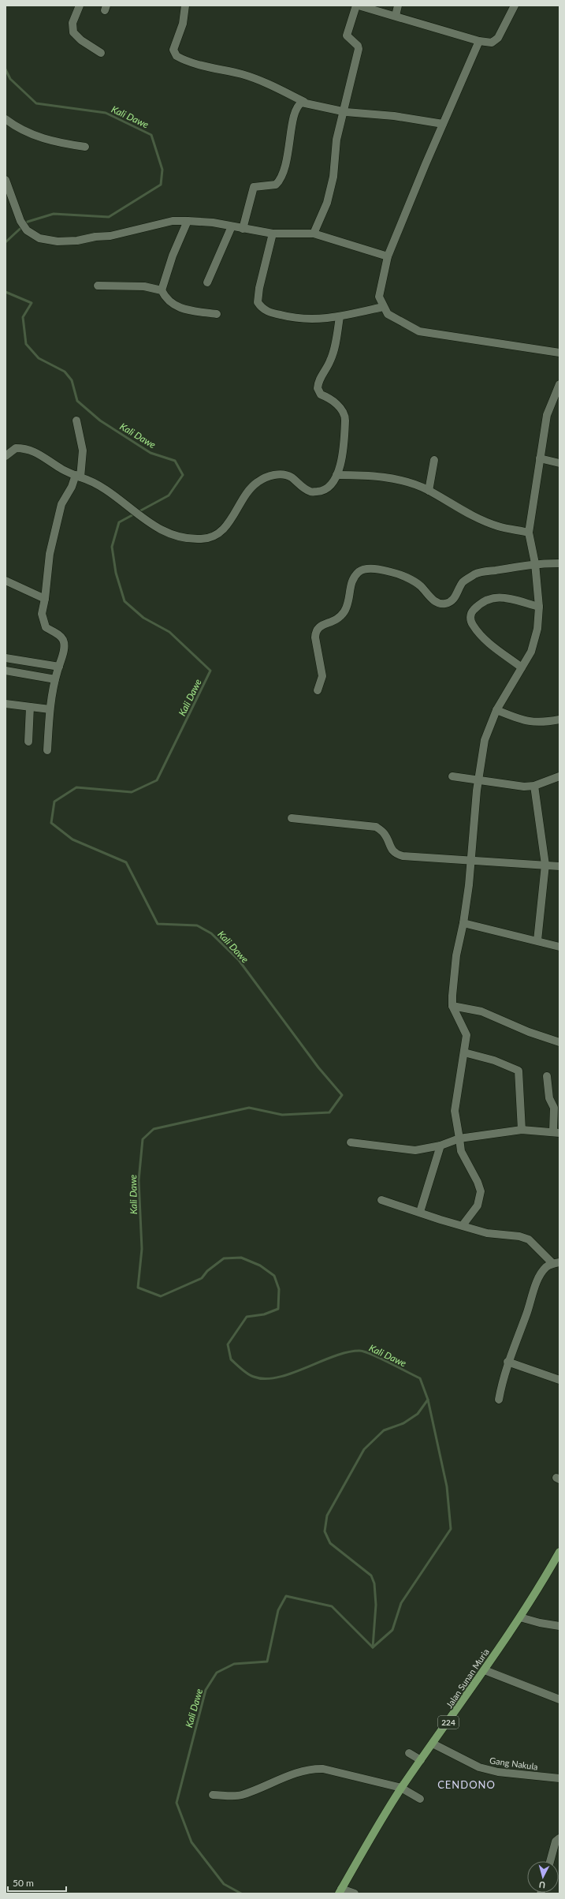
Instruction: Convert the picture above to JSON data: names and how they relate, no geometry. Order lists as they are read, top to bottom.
{
  "streets": {
    "main road": ["Jalan Sunan Muria", "224"],
    "street": ["Gang Nakula"]
  },
  "crossings": [
    ["Jalan Sunan Muria", "Gang Nakula"]
  ],
  "districts": ["CENDONO"],
  "water": ["Kali Dawe"],
  "scale_bar": "50 m",
  "north": "bottom"
}
